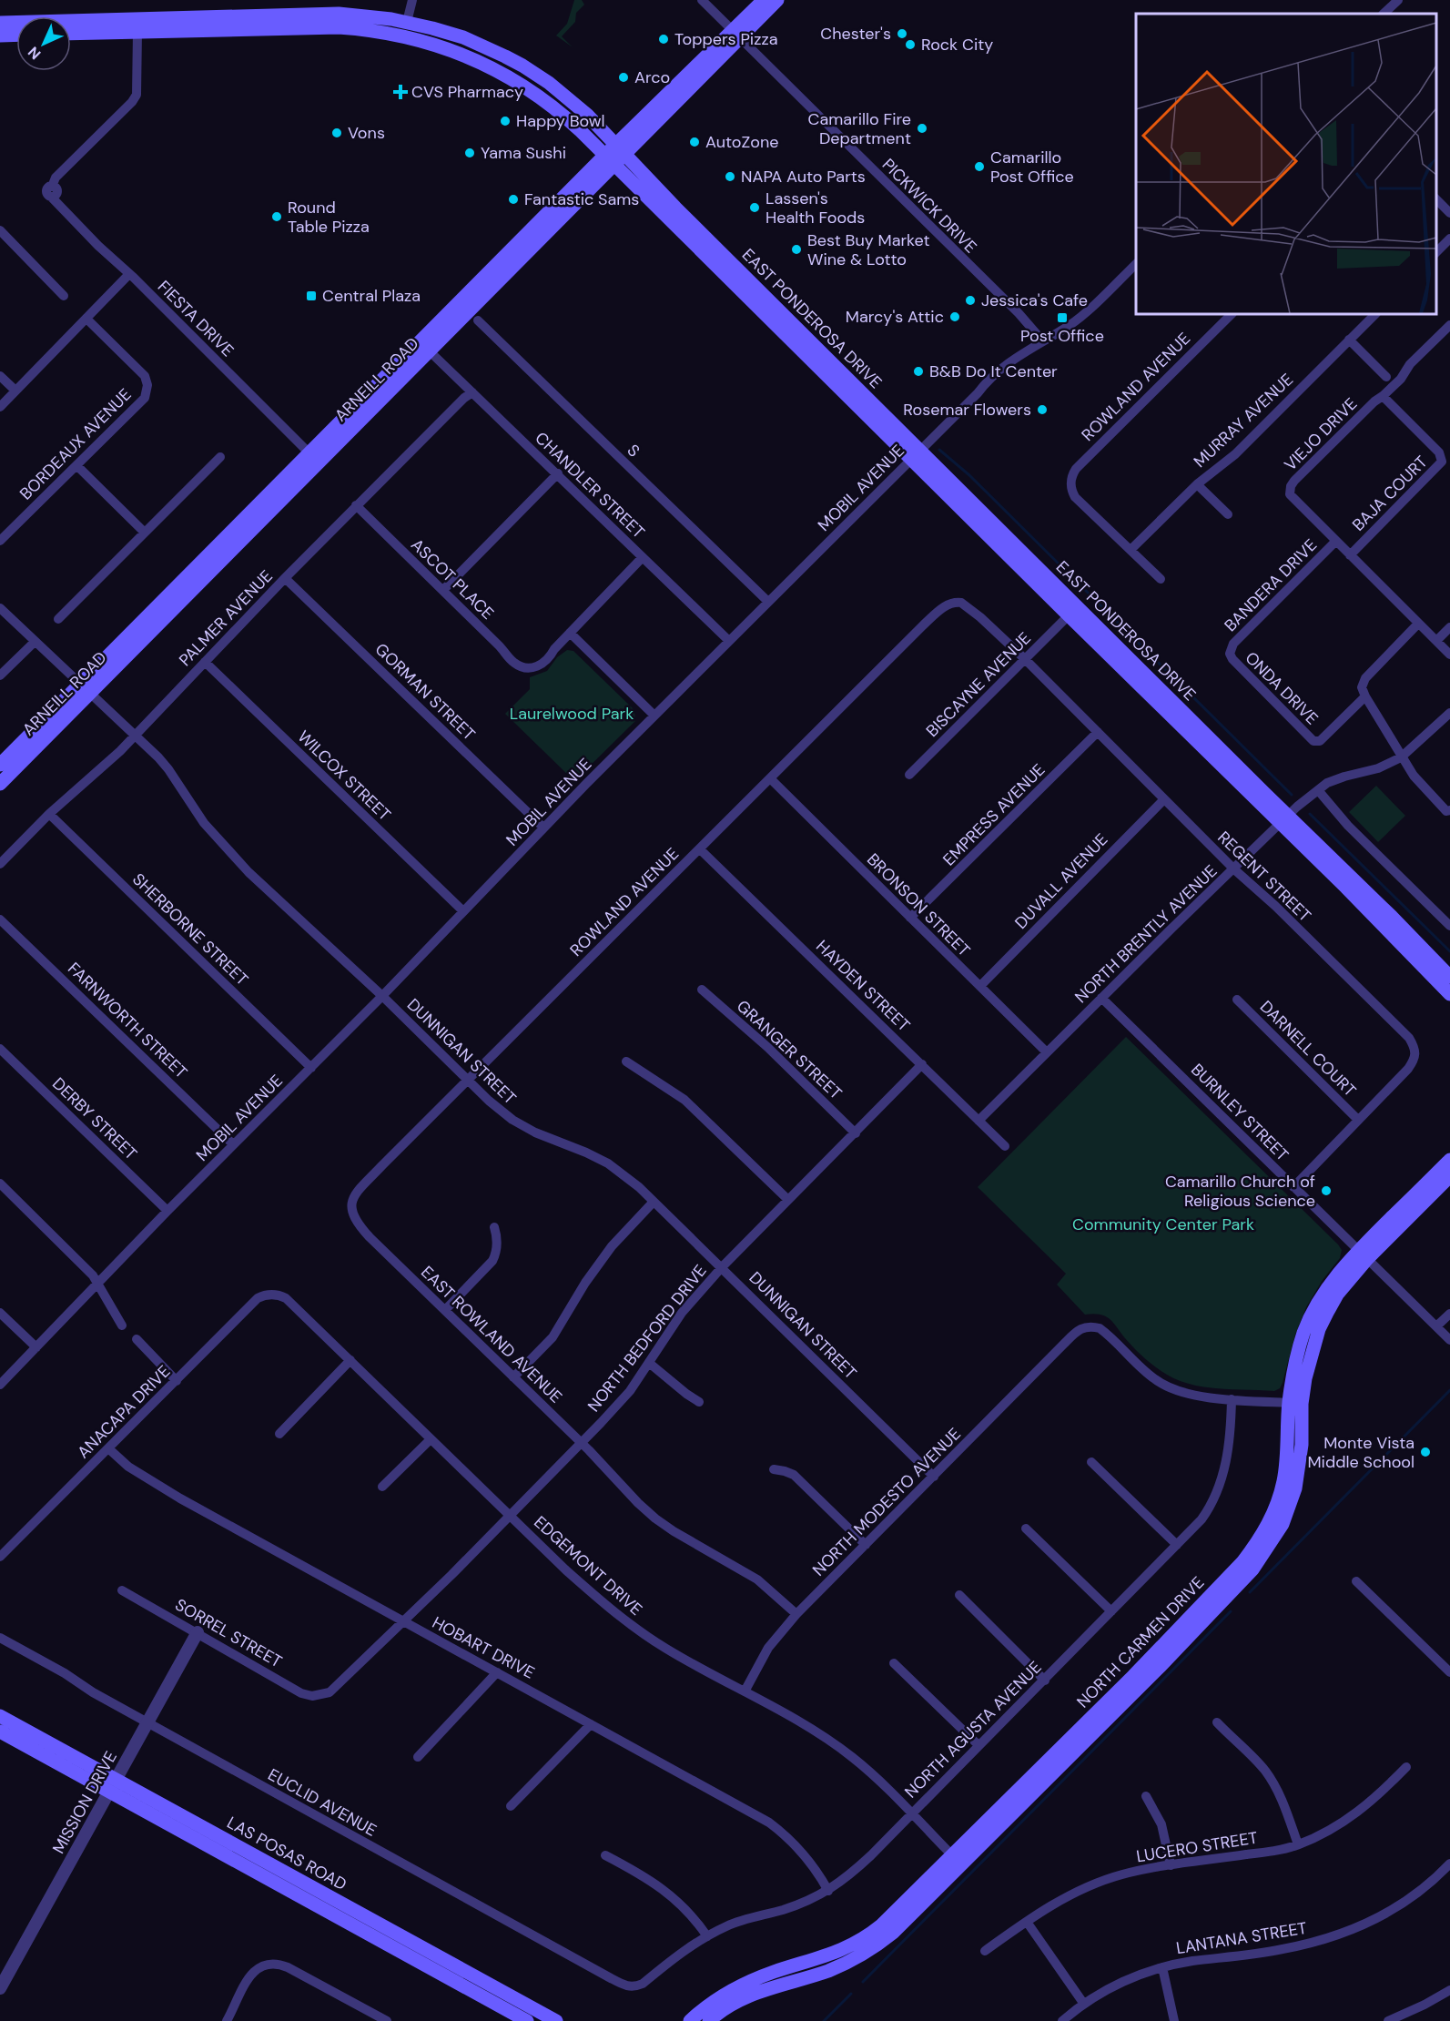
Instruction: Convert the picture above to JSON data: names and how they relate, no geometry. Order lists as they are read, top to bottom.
{
  "streets": {
    "main road": [
      "EAST PONDEROSA DRIVE",
      "ARNEILL ROAD",
      "NORTH CARMEN DRIVE",
      "LAS POSAS ROAD"
    ],
    "street": [
      "PICKWICK DRIVE",
      "FIESTA DRIVE",
      "ROWLAND AVENUE",
      "MURRAY AVENUE",
      "VIEJO DRIVE",
      "BORDEAUX AVENUE",
      "S",
      "CHANDLER STREET",
      "MOBIL AVENUE",
      "BAJA COURT",
      "ASCOT PLACE",
      "BANDERA DRIVE",
      "PALMER AVENUE",
      "BISCAYNE AVENUE",
      "ONDA DRIVE",
      "GORMAN STREET",
      "WILCOX STREET",
      "EMPRESS AVENUE",
      "REGENT STREET",
      "DUVALL AVENUE",
      "BRONSON STREET",
      "SHERBORNE STREET",
      "NORTH BRENTLY AVENUE",
      "HAYDEN STREET",
      "FARNWORTH STREET",
      "DARNELL COURT",
      "GRANGER STREET",
      "DUNNIGAN STREET",
      "BURNLEY STREET",
      "DERBY STREET",
      "EAST ROWLAND AVENUE",
      "NORTH BEDFORD DRIVE",
      "ANACAPA DRIVE",
      "NORTH MODESTO AVENUE",
      "EDGEMONT DRIVE",
      "SORREL STREET",
      "HOBART DRIVE",
      "NORTH AGUSTA AVENUE",
      "MISSION DRIVE",
      "EUCLID AVENUE",
      "LUCERO STREET",
      "LANTANA STREET"
    ]
  },
  "crossings": [
    ["PICKWICK DRIVE", "ARNEILL ROAD"],
    ["PICKWICK DRIVE", "MOBIL AVENUE"],
    ["FIESTA DRIVE", "EAST PONDEROSA DRIVE"],
    ["FIESTA DRIVE", "ARNEILL ROAD"],
    ["EAST PONDEROSA DRIVE", "ARNEILL ROAD"],
    ["EAST PONDEROSA DRIVE", "MOBIL AVENUE"],
    ["EAST PONDEROSA DRIVE", "BISCAYNE AVENUE"],
    ["EAST PONDEROSA DRIVE", "NORTH BRENTLY AVENUE"],
    ["ARNEILL ROAD", "CHANDLER STREET"],
    ["ARNEILL ROAD", "DUNNIGAN STREET"],
    ["ROWLAND AVENUE", "MURRAY AVENUE"],
    ["ROWLAND AVENUE", "REGENT STREET"],
    ["ROWLAND AVENUE", "BRONSON STREET"],
    ["ROWLAND AVENUE", "HAYDEN STREET"],
    ["ROWLAND AVENUE", "DUNNIGAN STREET"],
    ["ROWLAND AVENUE", "EAST ROWLAND AVENUE"],
    ["VIEJO DRIVE", "BAJA COURT"],
    ["VIEJO DRIVE", "BANDERA DRIVE"],
    ["S", "MOBIL AVENUE"],
    ["CHANDLER STREET", "MOBIL AVENUE"],
    ["CHANDLER STREET", "PALMER AVENUE"],
    ["MOBIL AVENUE", "GORMAN STREET"],
    ["MOBIL AVENUE", "WILCOX STREET"],
    ["MOBIL AVENUE", "SHERBORNE STREET"],
    ["MOBIL AVENUE", "FARNWORTH STREET"],
    ["MOBIL AVENUE", "DUNNIGAN STREET"],
    ["MOBIL AVENUE", "DERBY STREET"],
    ["ASCOT PLACE", "PALMER AVENUE"],
    ["BANDERA DRIVE", "ONDA DRIVE"],
    ["PALMER AVENUE", "GORMAN STREET"],
    ["PALMER AVENUE", "WILCOX STREET"],
    ["PALMER AVENUE", "SHERBORNE STREET"],
    ["PALMER AVENUE", "DUNNIGAN STREET"],
    ["BISCAYNE AVENUE", "REGENT STREET"],
    ["EMPRESS AVENUE", "REGENT STREET"],
    ["EMPRESS AVENUE", "BRONSON STREET"],
    ["REGENT STREET", "DUVALL AVENUE"],
    ["REGENT STREET", "NORTH BRENTLY AVENUE"],
    ["REGENT STREET", "DARNELL COURT"],
    ["REGENT STREET", "BURNLEY STREET"],
    ["DUVALL AVENUE", "BRONSON STREET"],
    ["BRONSON STREET", "NORTH BRENTLY AVENUE"],
    ["NORTH BRENTLY AVENUE", "HAYDEN STREET"],
    ["NORTH BRENTLY AVENUE", "BURNLEY STREET"],
    ["HAYDEN STREET", "NORTH BEDFORD DRIVE"],
    ["GRANGER STREET", "NORTH BEDFORD DRIVE"],
    ["DUNNIGAN STREET", "NORTH BEDFORD DRIVE"],
    ["DUNNIGAN STREET", "NORTH MODESTO AVENUE"],
    ["BURNLEY STREET", "NORTH CARMEN DRIVE"],
    ["EAST ROWLAND AVENUE", "NORTH BEDFORD DRIVE"],
    ["EAST ROWLAND AVENUE", "NORTH MODESTO AVENUE"],
    ["NORTH BEDFORD DRIVE", "EDGEMONT DRIVE"],
    ["NORTH BEDFORD DRIVE", "SORREL STREET"],
    ["NORTH BEDFORD DRIVE", "HOBART DRIVE"],
    ["ANACAPA DRIVE", "EDGEMONT DRIVE"],
    ["ANACAPA DRIVE", "HOBART DRIVE"],
    ["NORTH MODESTO AVENUE", "EDGEMONT DRIVE"],
    ["NORTH MODESTO AVENUE", "NORTH CARMEN DRIVE"],
    ["NORTH MODESTO AVENUE", "NORTH AGUSTA AVENUE"],
    ["EDGEMONT DRIVE", "NORTH CARMEN DRIVE"],
    ["EDGEMONT DRIVE", "NORTH AGUSTA AVENUE"],
    ["SORREL STREET", "MISSION DRIVE"],
    ["HOBART DRIVE", "NORTH AGUSTA AVENUE"],
    ["NORTH AGUSTA AVENUE", "EUCLID AVENUE"],
    ["MISSION DRIVE", "EUCLID AVENUE"],
    ["MISSION DRIVE", "LAS POSAS ROAD"]
  ],
  "parks": ["Laurelwood Park", "Community Center Park"],
  "places": {
    "other": [
      "Chester's",
      "Toppers Pizza",
      "Rock City",
      "Arco",
      "Happy Bowl",
      "Camarillo Fire Department",
      "Vons",
      "AutoZone",
      "Yama Sushi",
      "Camarillo Post Office",
      "NAPA Auto Parts",
      "Fantastic Sams",
      "Lassen's Health Foods",
      "Round Table Pizza",
      "Best Buy Market Wine & Lotto",
      "Jessica's Cafe",
      "Marcy's Attic",
      "B&B Do It Center",
      "Rosemar Flowers",
      "Camarillo Church of Religious Science",
      "Monte Vista Middle School"
    ],
    "health": ["CVS Pharmacy"],
    "transit": ["Central Plaza", "Post Office"]
  },
  "north": "bottom left"
}
